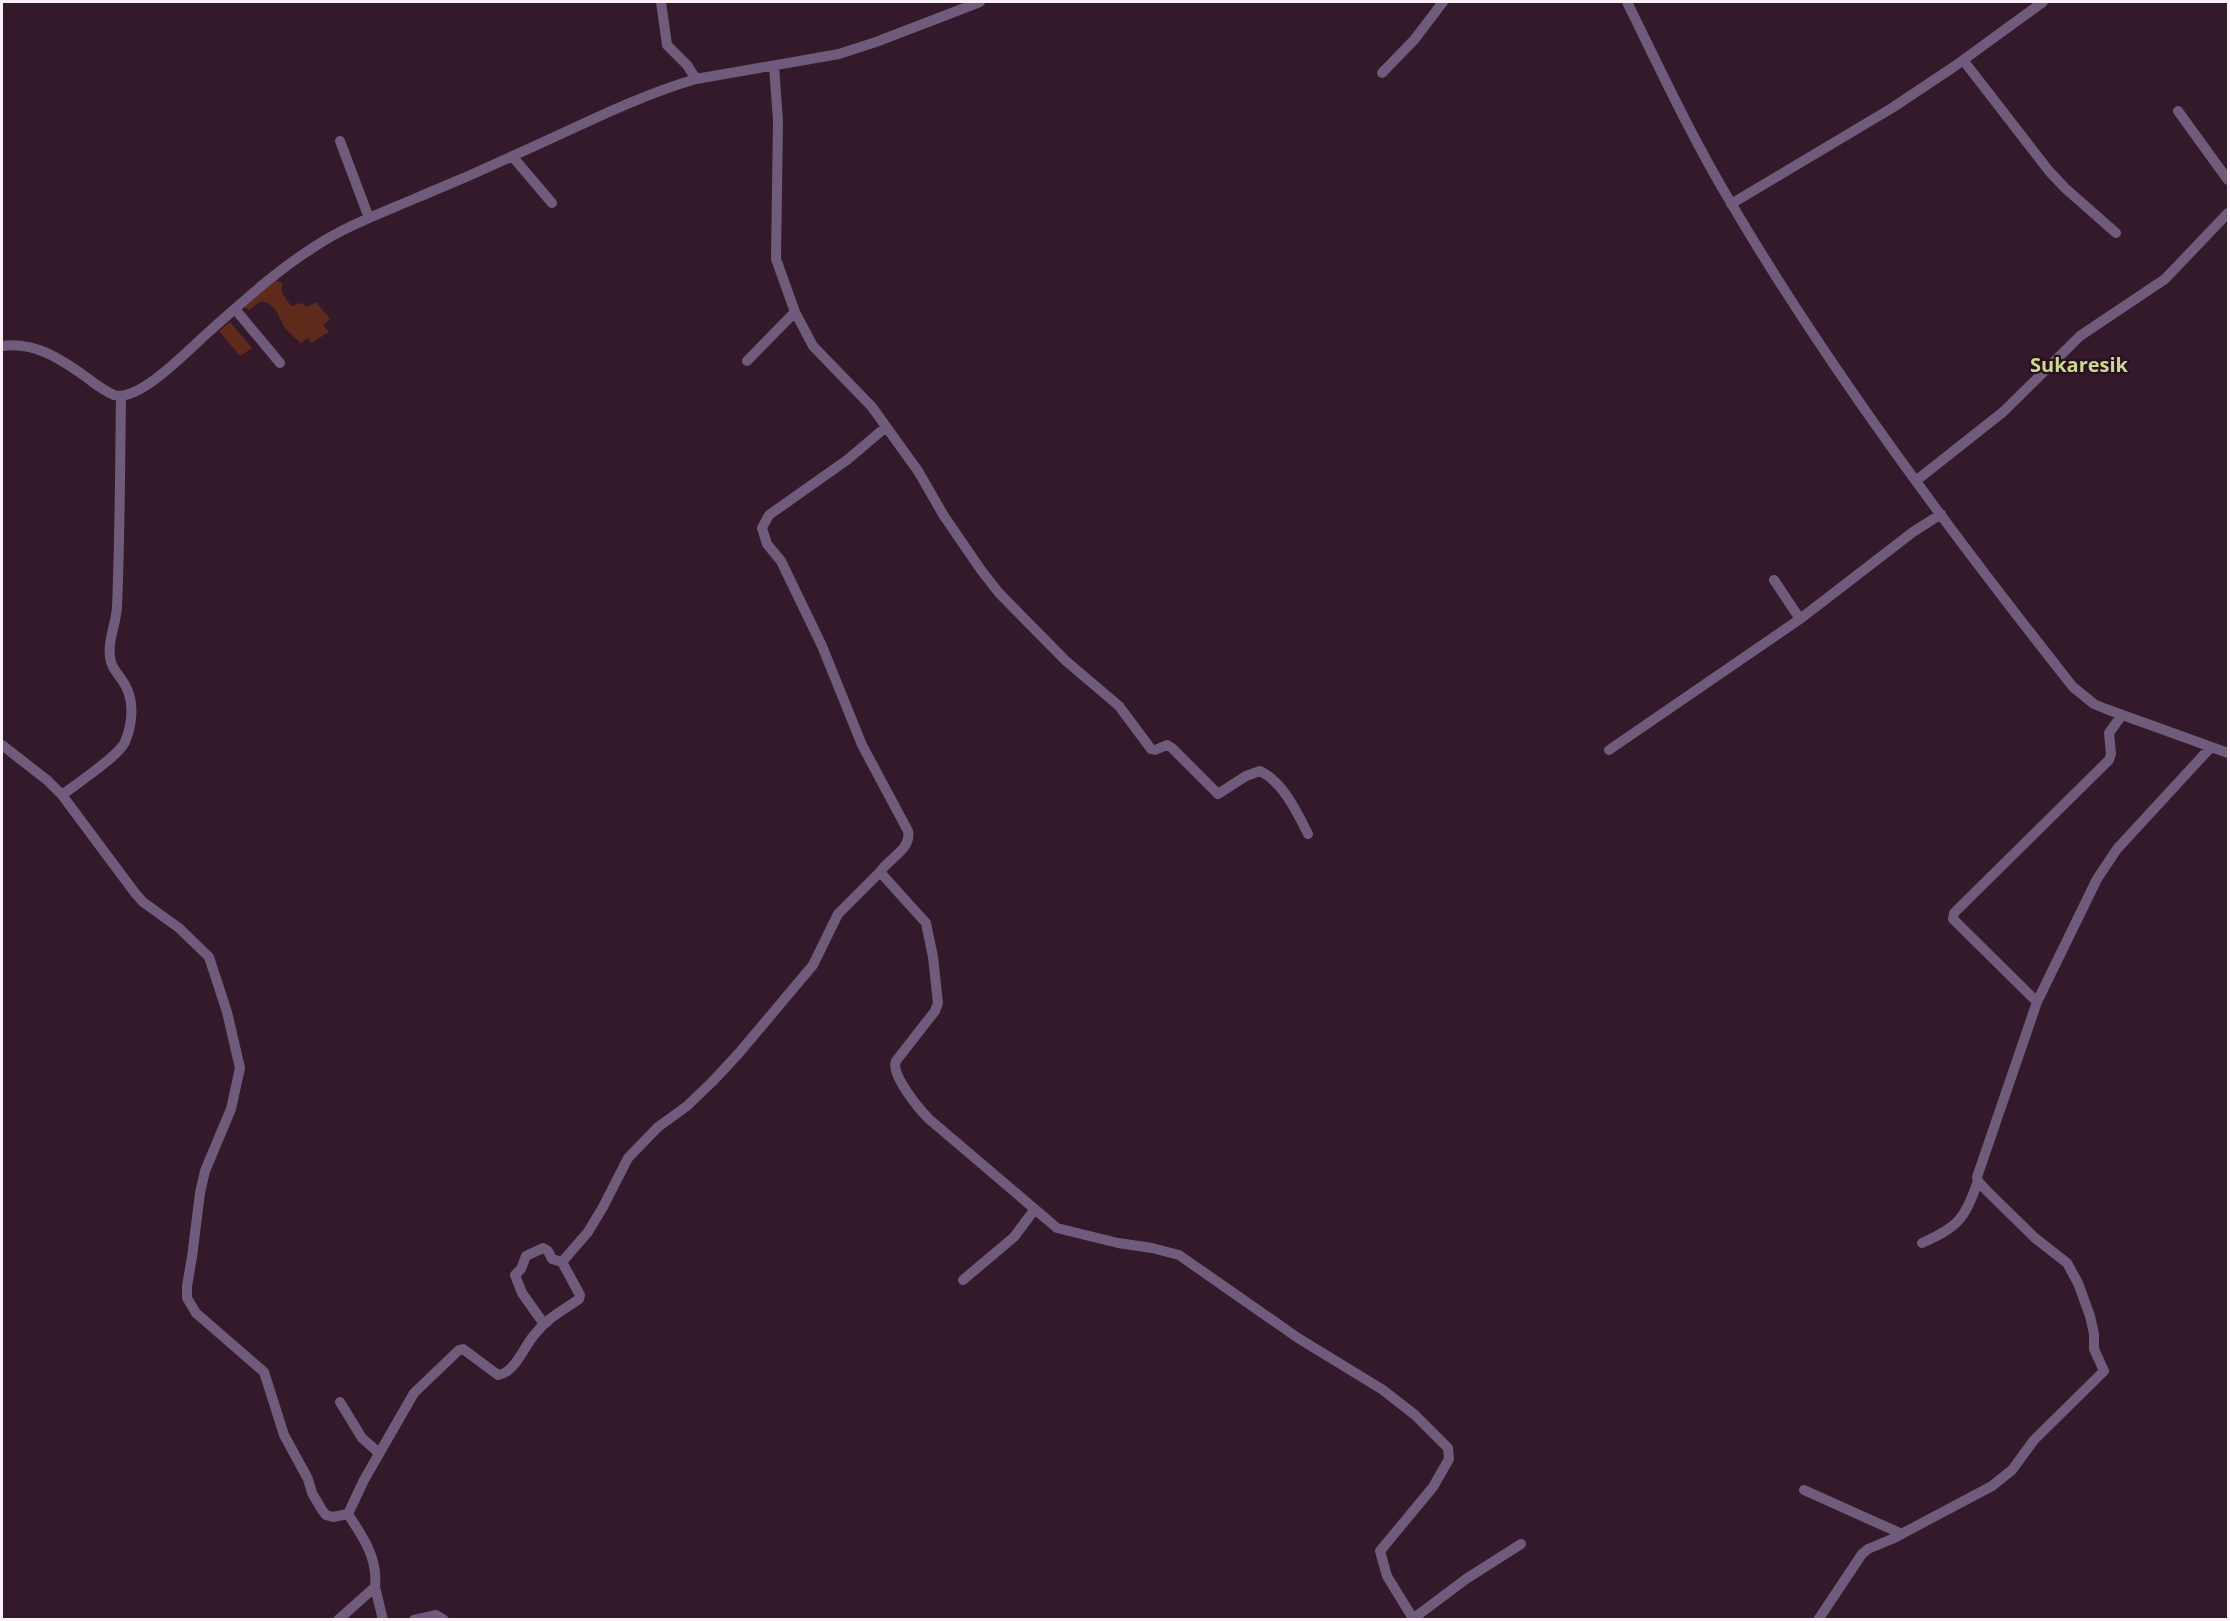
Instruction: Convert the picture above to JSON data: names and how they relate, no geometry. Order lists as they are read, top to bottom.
{
  "districts": ["Sukaresik"]
}
